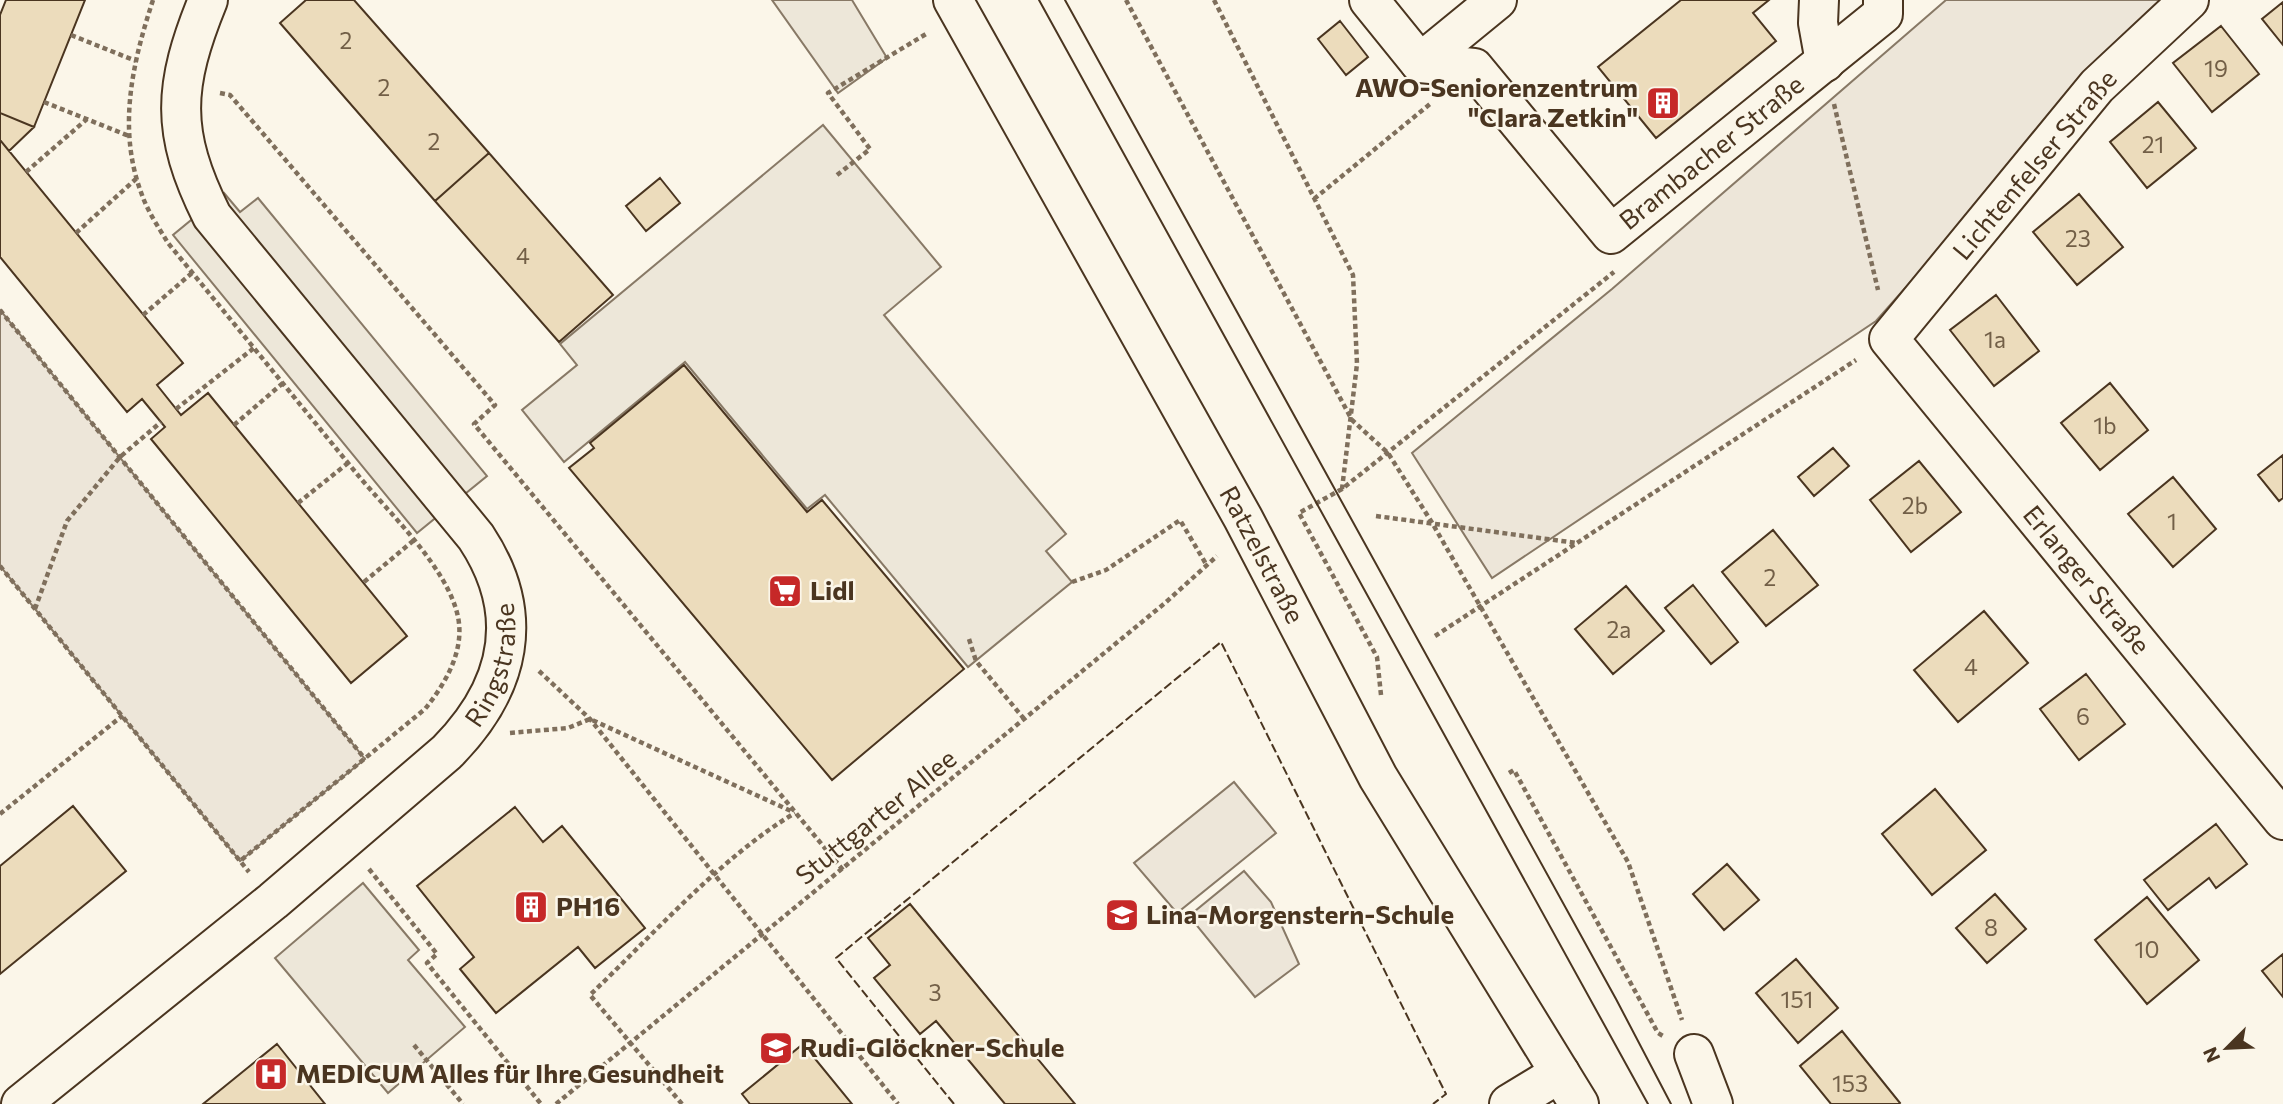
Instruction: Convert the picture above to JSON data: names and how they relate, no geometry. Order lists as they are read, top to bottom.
{
  "streets": {
    "street": [
      "Brambacher Straße",
      "Lichtenfelser Straße",
      "Ratzelstraße",
      "Erlanger Straße",
      "Ringstraße"
    ],
    "path": ["Stuttgarter Allee"]
  },
  "crossings": [
    ["Lichtenfelser Straße", "Erlanger Straße"]
  ],
  "places": {
    "building": ["AWO-Seniorenzentrum \"Clara Zetkin\"", "PH16"],
    "supermarket": ["Lidl"],
    "school or university": ["Lina-Morgenstern-Schule", "Rudi-Glöckner-Schule"],
    "hospital": ["MEDICUM Alles für Ihre Gesundheit"]
  },
  "house_numbers": [
    "2",
    "19",
    "2",
    "2",
    "21",
    "23",
    "4",
    "1a",
    "1b",
    "2b",
    "1",
    "2",
    "2a",
    "4",
    "6",
    "8",
    "10",
    "3",
    "151",
    "153"
  ],
  "north": "bottom left"
}
